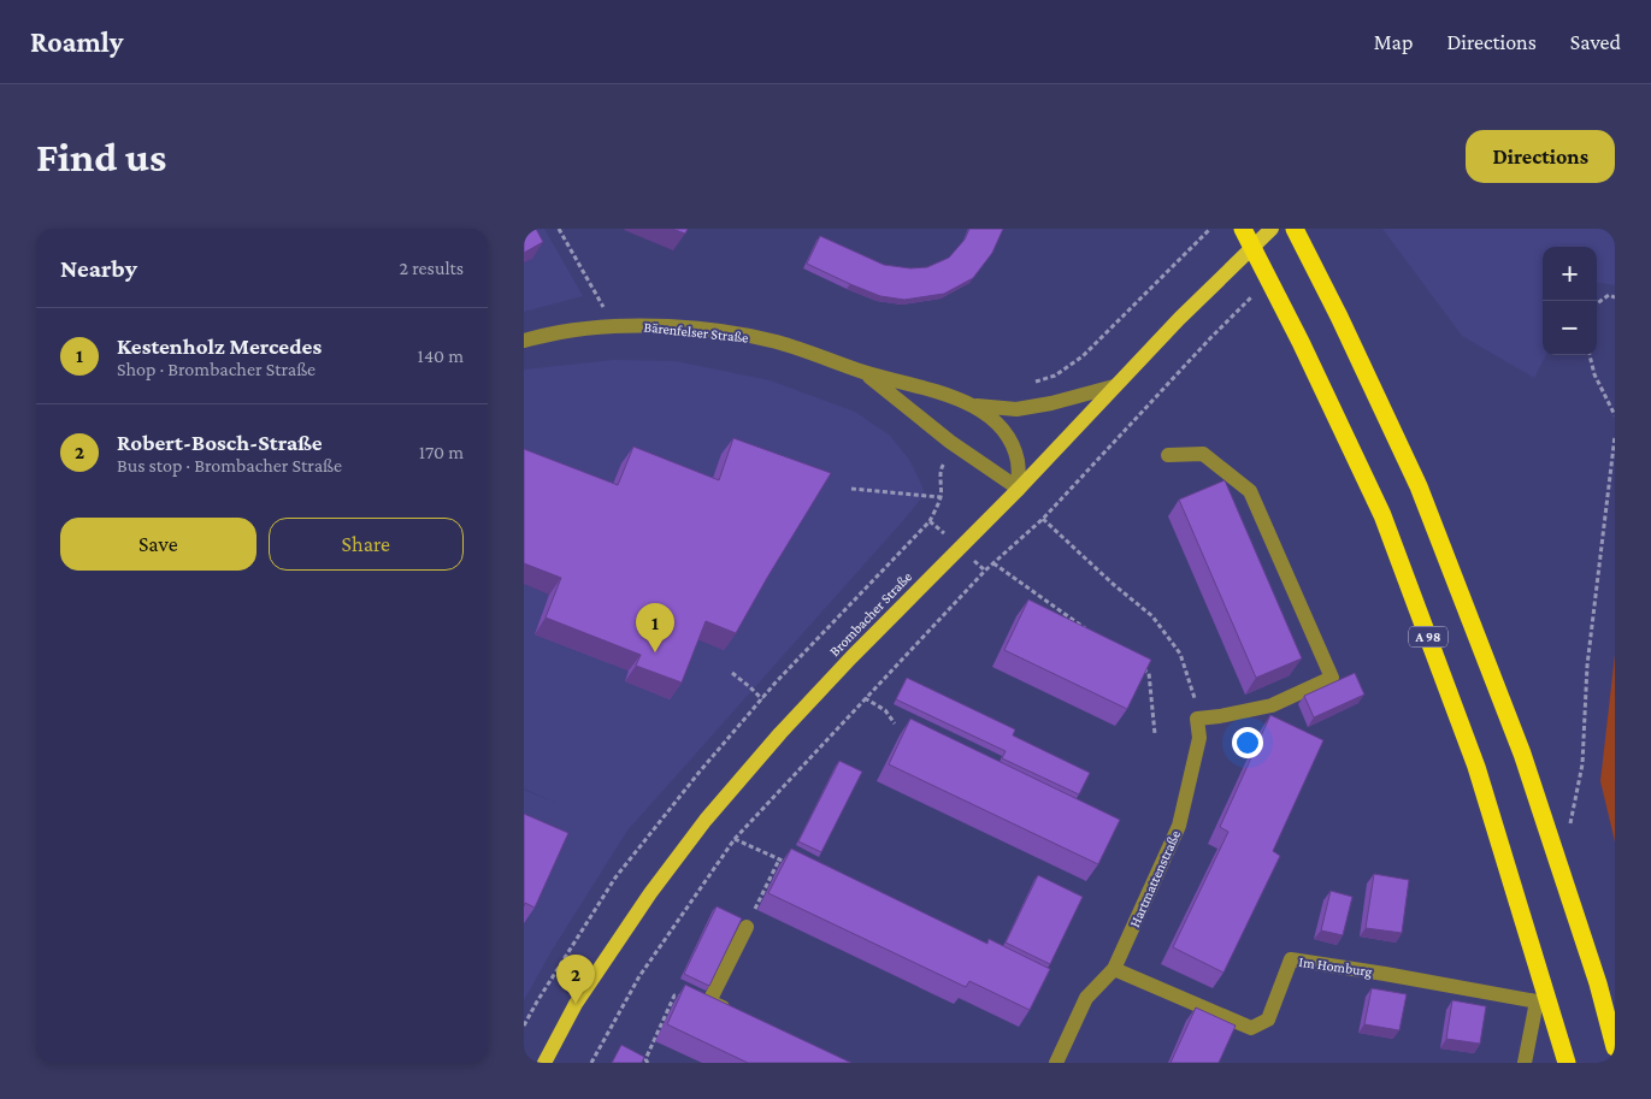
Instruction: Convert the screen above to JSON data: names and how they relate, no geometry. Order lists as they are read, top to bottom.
{
  "streets": {
    "highway": ["A 98"],
    "main road": ["Brombacher Straße"],
    "street": ["Bärenfelser Straße", "Hartmattenstraße", "Im Homburg"]
  },
  "crossings": [
    ["Bärenfelser Straße", "Brombacher Straße"],
    ["Hartmattenstraße", "Im Homburg"]
  ],
  "page": {
    "header": "Roamly",
    "nav": ["Map", "Directions", "Saved"],
    "buttons": [
      "Directions",
      ["Save", "Share"]
    ],
    "title": "Find us",
    "heading": ["Nearby", "2 results"],
    "map_buttons": ["+", "−"],
    "list": [
      {
        "mark": "1",
        "name": "Kestenholz Mercedes",
        "note": "Shop · Brombacher Straße",
        "value": "140 m"
      },
      {
        "mark": "2",
        "name": "Robert-Bosch-Straße",
        "note": "Bus stop · Brombacher Straße",
        "value": "170 m"
      }
    ],
    "pins": ["1", "2"]
  }
}
